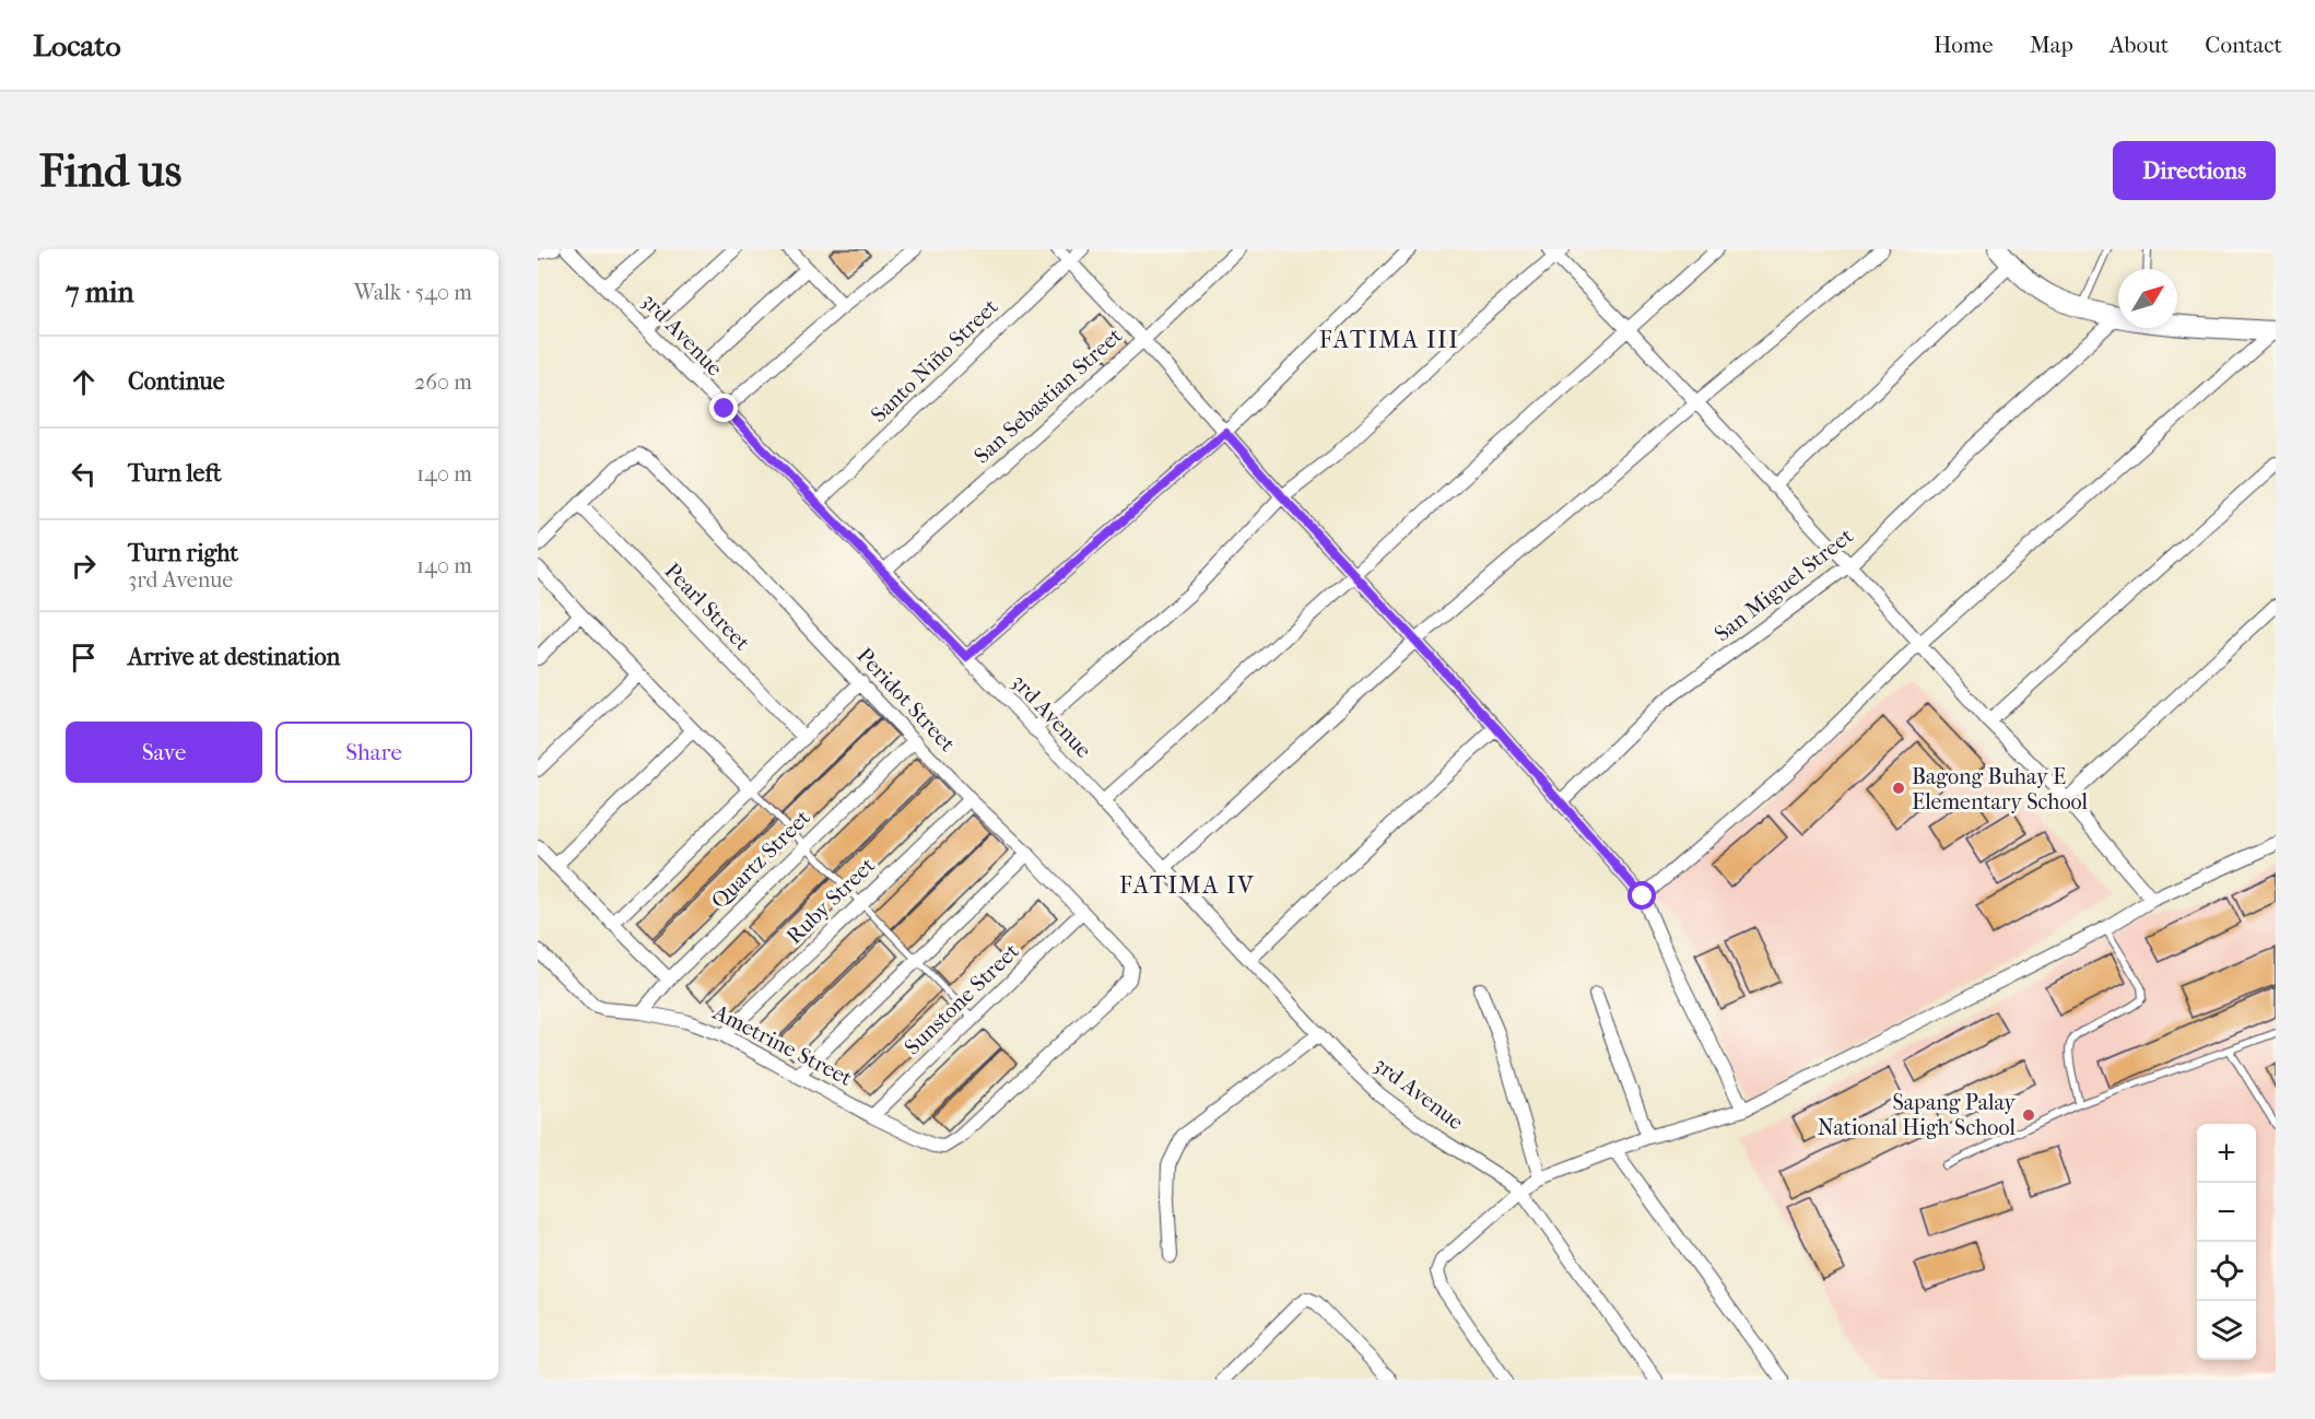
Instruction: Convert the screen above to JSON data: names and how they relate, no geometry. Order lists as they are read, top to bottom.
{
  "streets": {
    "street": [
      "3rd Avenue",
      "Santo Niño Street",
      "San Sebastian Street",
      "San Miguel Street",
      "Pearl Street",
      "Peridot Street",
      "Quartz Street",
      "Ruby Street",
      "Sunstone Street",
      "Ametrine Street"
    ]
  },
  "crossings": [
    ["3rd Avenue", "Santo Niño Street"],
    ["3rd Avenue", "San Sebastian Street"],
    ["Pearl Street", "Peridot Street"],
    ["Peridot Street", "Quartz Street"],
    ["Peridot Street", "Ruby Street"],
    ["Peridot Street", "Sunstone Street"],
    ["Peridot Street", "Ametrine Street"],
    ["Quartz Street", "Ametrine Street"],
    ["Ruby Street", "Ametrine Street"],
    ["Sunstone Street", "Ametrine Street"]
  ],
  "districts": ["FATIMA III", "FATIMA IV"],
  "places": ["Bagong Buhay E Elementary School", "Sapang Palay National High School"],
  "north": "top right",
  "page": {
    "header": "Locato",
    "nav": [
      "Home",
      "Map",
      "About",
      "Contact"
    ],
    "buttons": [
      "Directions",
      ["Save", "Share"]
    ],
    "title": "Find us",
    "heading": ["7 min", "Walk · 540 m"],
    "list": [
      ["Continue", "260 m"],
      ["Turn left", "140 m"],
      ["Turn right", "3rd Avenue", "140 m"],
      "Arrive at destination"
    ],
    "map_buttons": ["+", "−"]
  }
}
